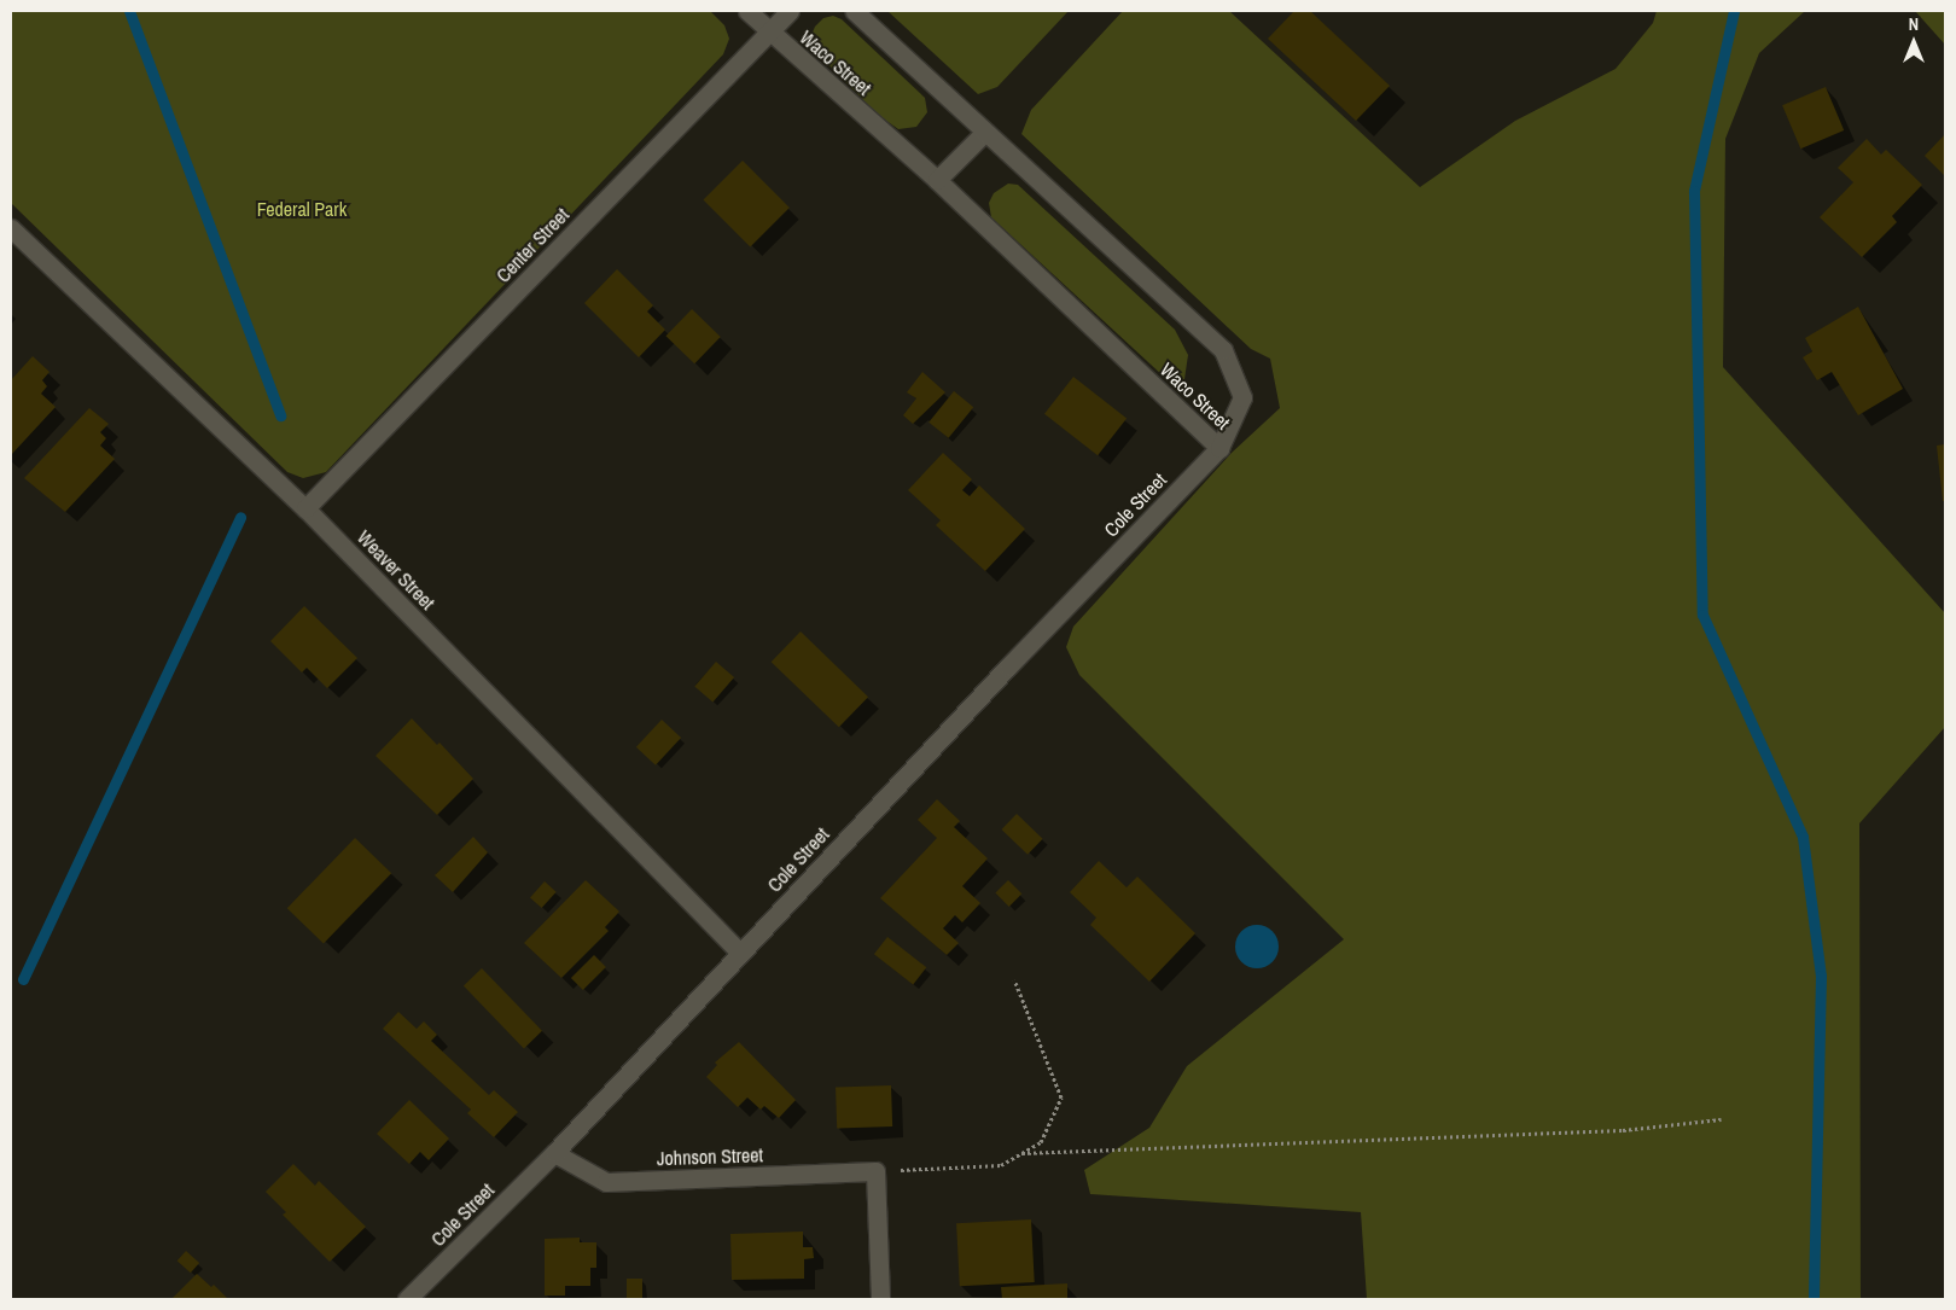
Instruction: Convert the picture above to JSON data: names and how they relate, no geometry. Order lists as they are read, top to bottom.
{
  "streets": {
    "street": [
      "Waco Street",
      "Center Street",
      "Cole Street",
      "Weaver Street",
      "Johnson Street"
    ]
  },
  "crossings": [
    ["Waco Street", "Center Street"],
    ["Waco Street", "Cole Street"],
    ["Center Street", "Weaver Street"],
    ["Cole Street", "Weaver Street"],
    ["Cole Street", "Johnson Street"]
  ],
  "parks": ["Federal Park"],
  "north": "top"
}
